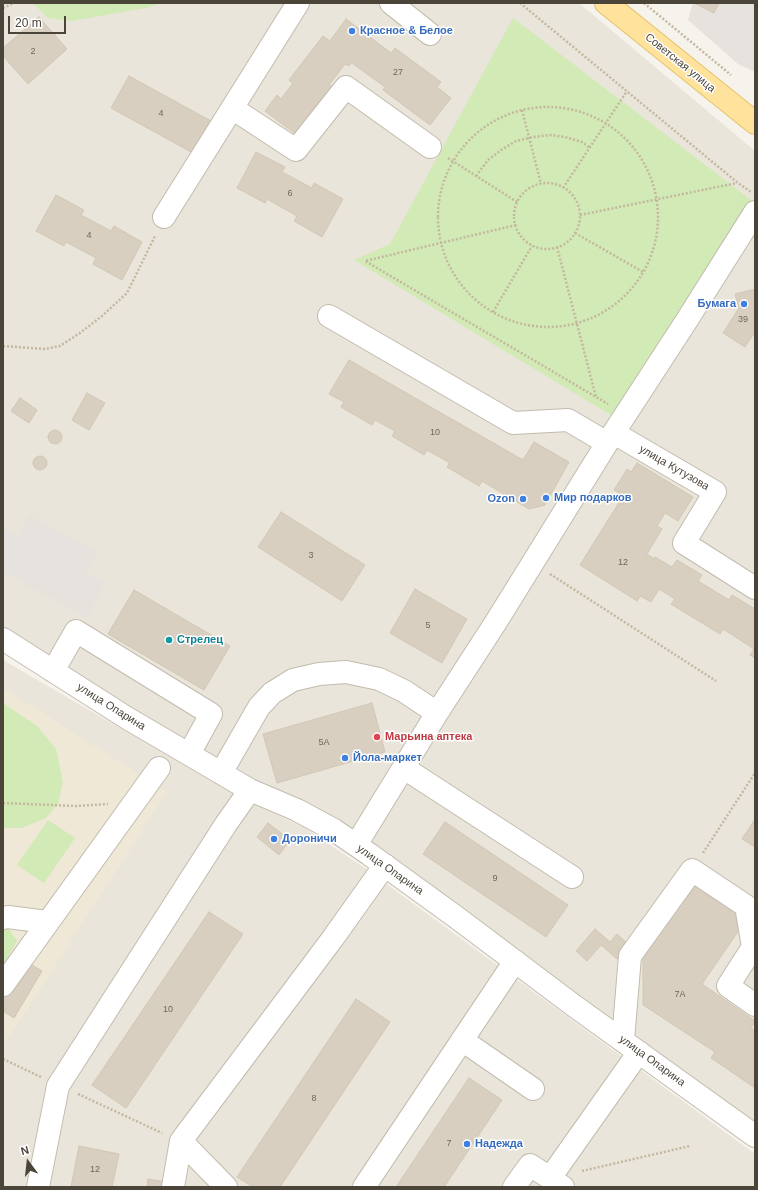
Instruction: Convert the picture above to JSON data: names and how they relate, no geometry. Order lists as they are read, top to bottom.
{
  "streets": {
    "main road": ["Советская улица"],
    "street": ["улица Кутузова", "улица Опарина"]
  },
  "places": [
    "Красное & Белое",
    "Бумага",
    "Мир подарков",
    "Ozon",
    "Стрелец",
    "Марьина аптека",
    "Йола-маркет",
    "Дороничи",
    "Надежда"
  ],
  "house_numbers": [
    "2",
    "27",
    "4",
    "6",
    "4",
    "39",
    "10",
    "3",
    "12",
    "5",
    "5А",
    "9",
    "7А",
    "10",
    "8",
    "7",
    "12"
  ],
  "scale_bar": "20 m",
  "north": "top"
}
